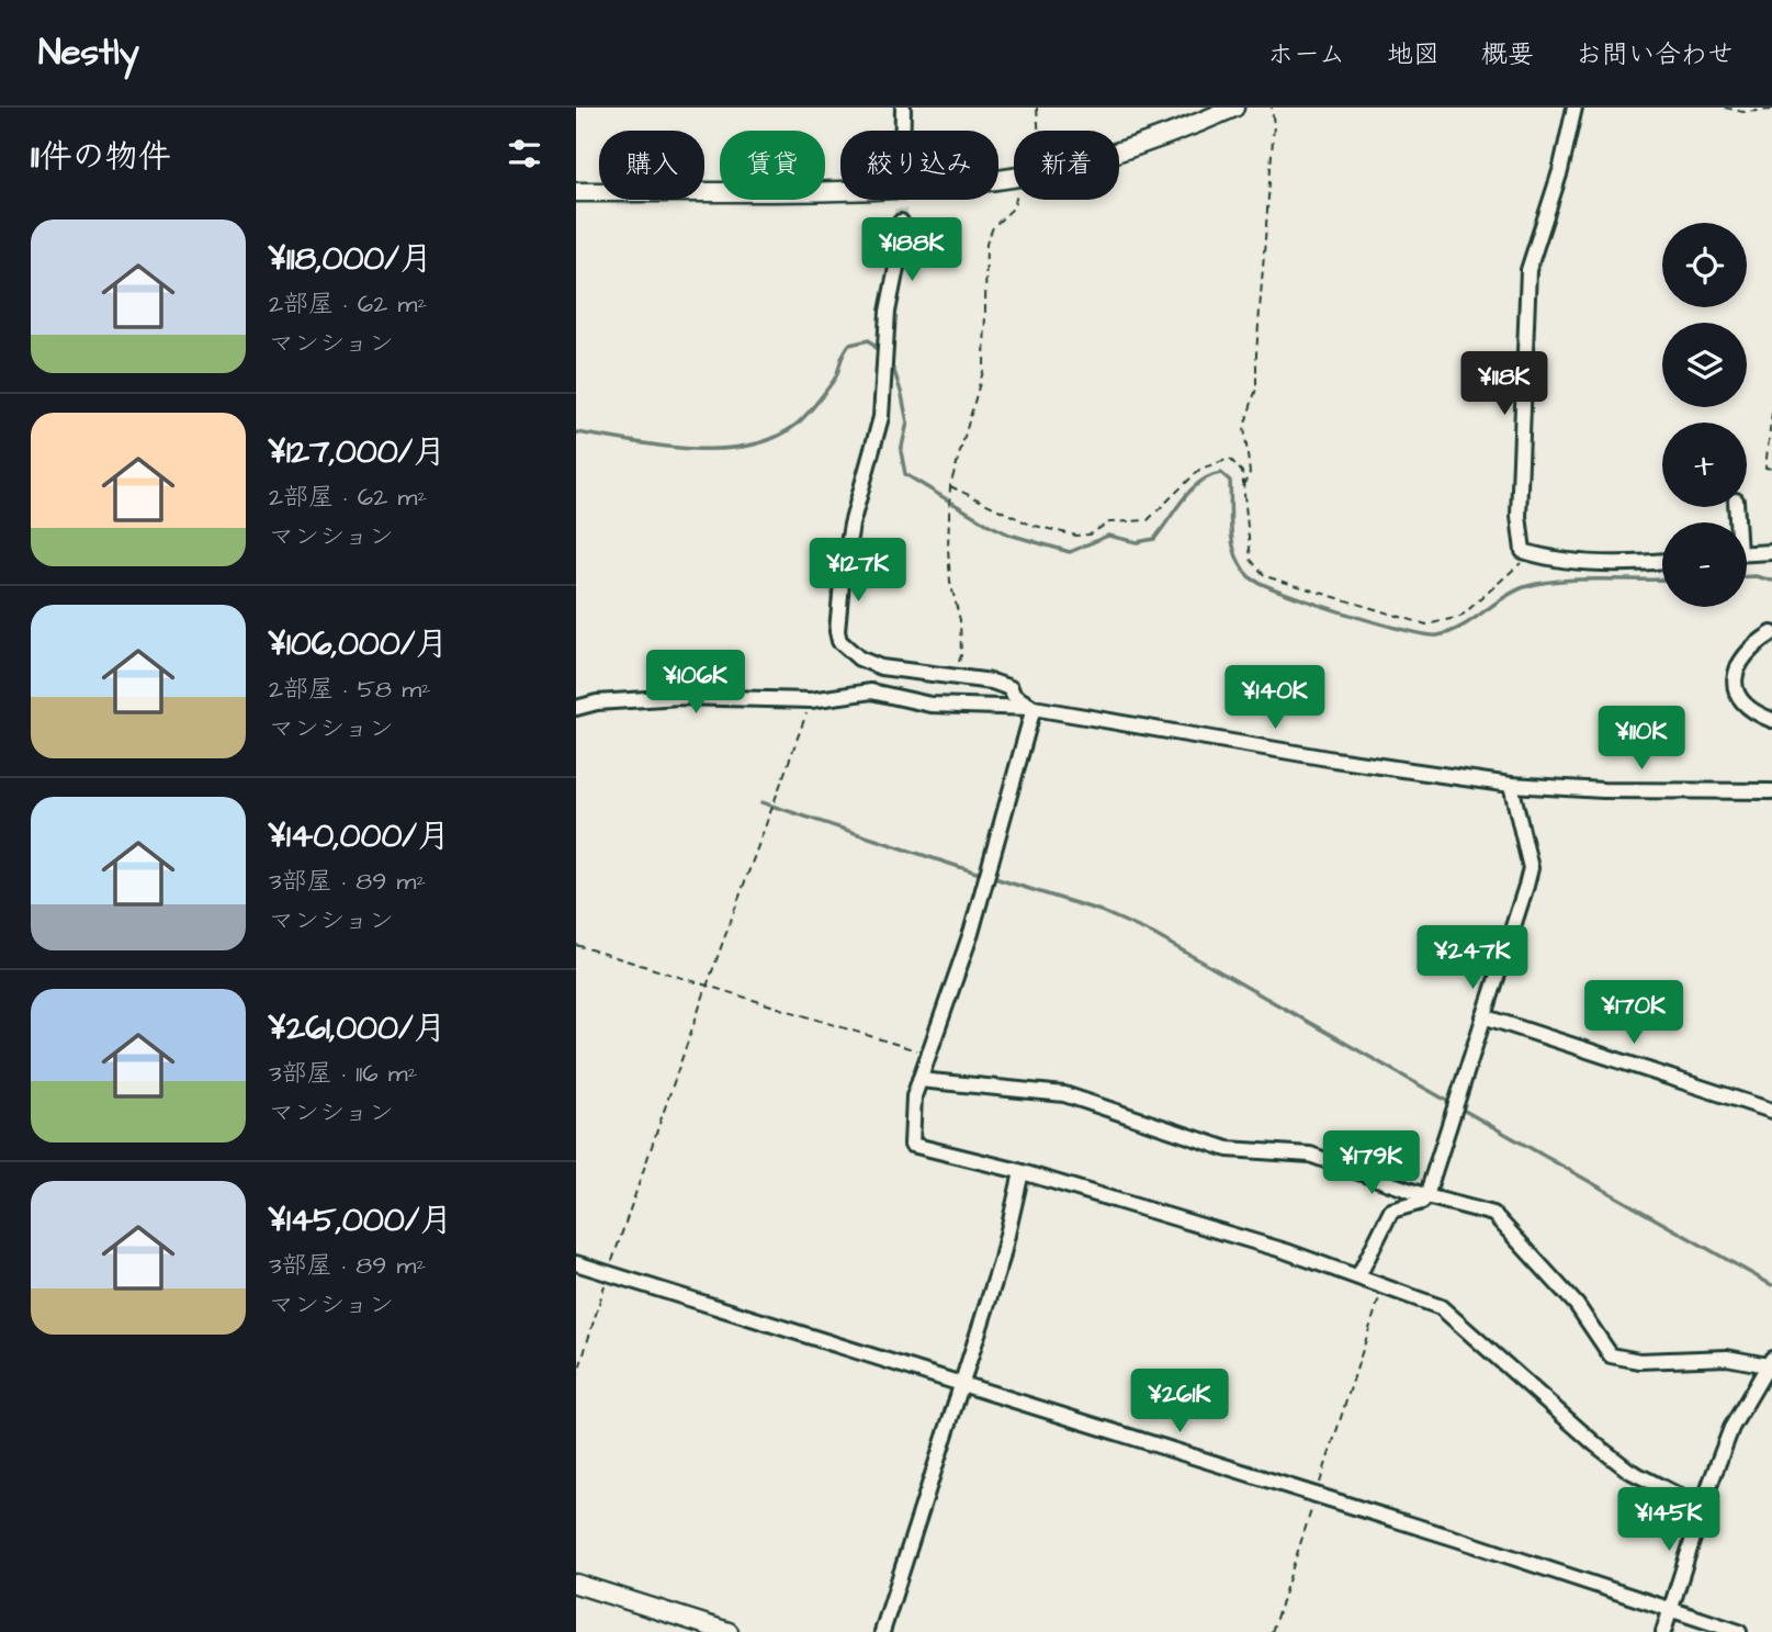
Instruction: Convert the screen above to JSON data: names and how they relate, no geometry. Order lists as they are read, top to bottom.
{
  "page": {
    "header": "Nestly",
    "nav": [
      "ホーム",
      "地図",
      "概要",
      "お問い合わせ"
    ],
    "heading": "11件の物件",
    "chip": [
      "購入",
      "賃貸",
      "絞り込み",
      "新着"
    ],
    "list": [
      {
        "name": "¥118,000/月",
        "note": "2部屋 · 62 m² · マンション"
      },
      {
        "name": "¥127,000/月",
        "note": "2部屋 · 62 m² · マンション"
      },
      {
        "name": "¥106,000/月",
        "note": "2部屋 · 58 m² · マンション"
      },
      {
        "name": "¥140,000/月",
        "note": "3部屋 · 89 m² · マンション"
      },
      {
        "name": "¥261,000/月",
        "note": "3部屋 · 116 m² · マンション"
      },
      {
        "name": "¥145,000/月",
        "note": "3部屋 · 89 m² · マンション"
      }
    ],
    "price": [
      "¥188K",
      "¥118K",
      "¥127K",
      "¥106K",
      "¥140K",
      "¥110K",
      "¥247K",
      "¥170K",
      "¥179K",
      "¥261K",
      "¥145K"
    ],
    "map_buttons": ["+", "−"]
  }
}
